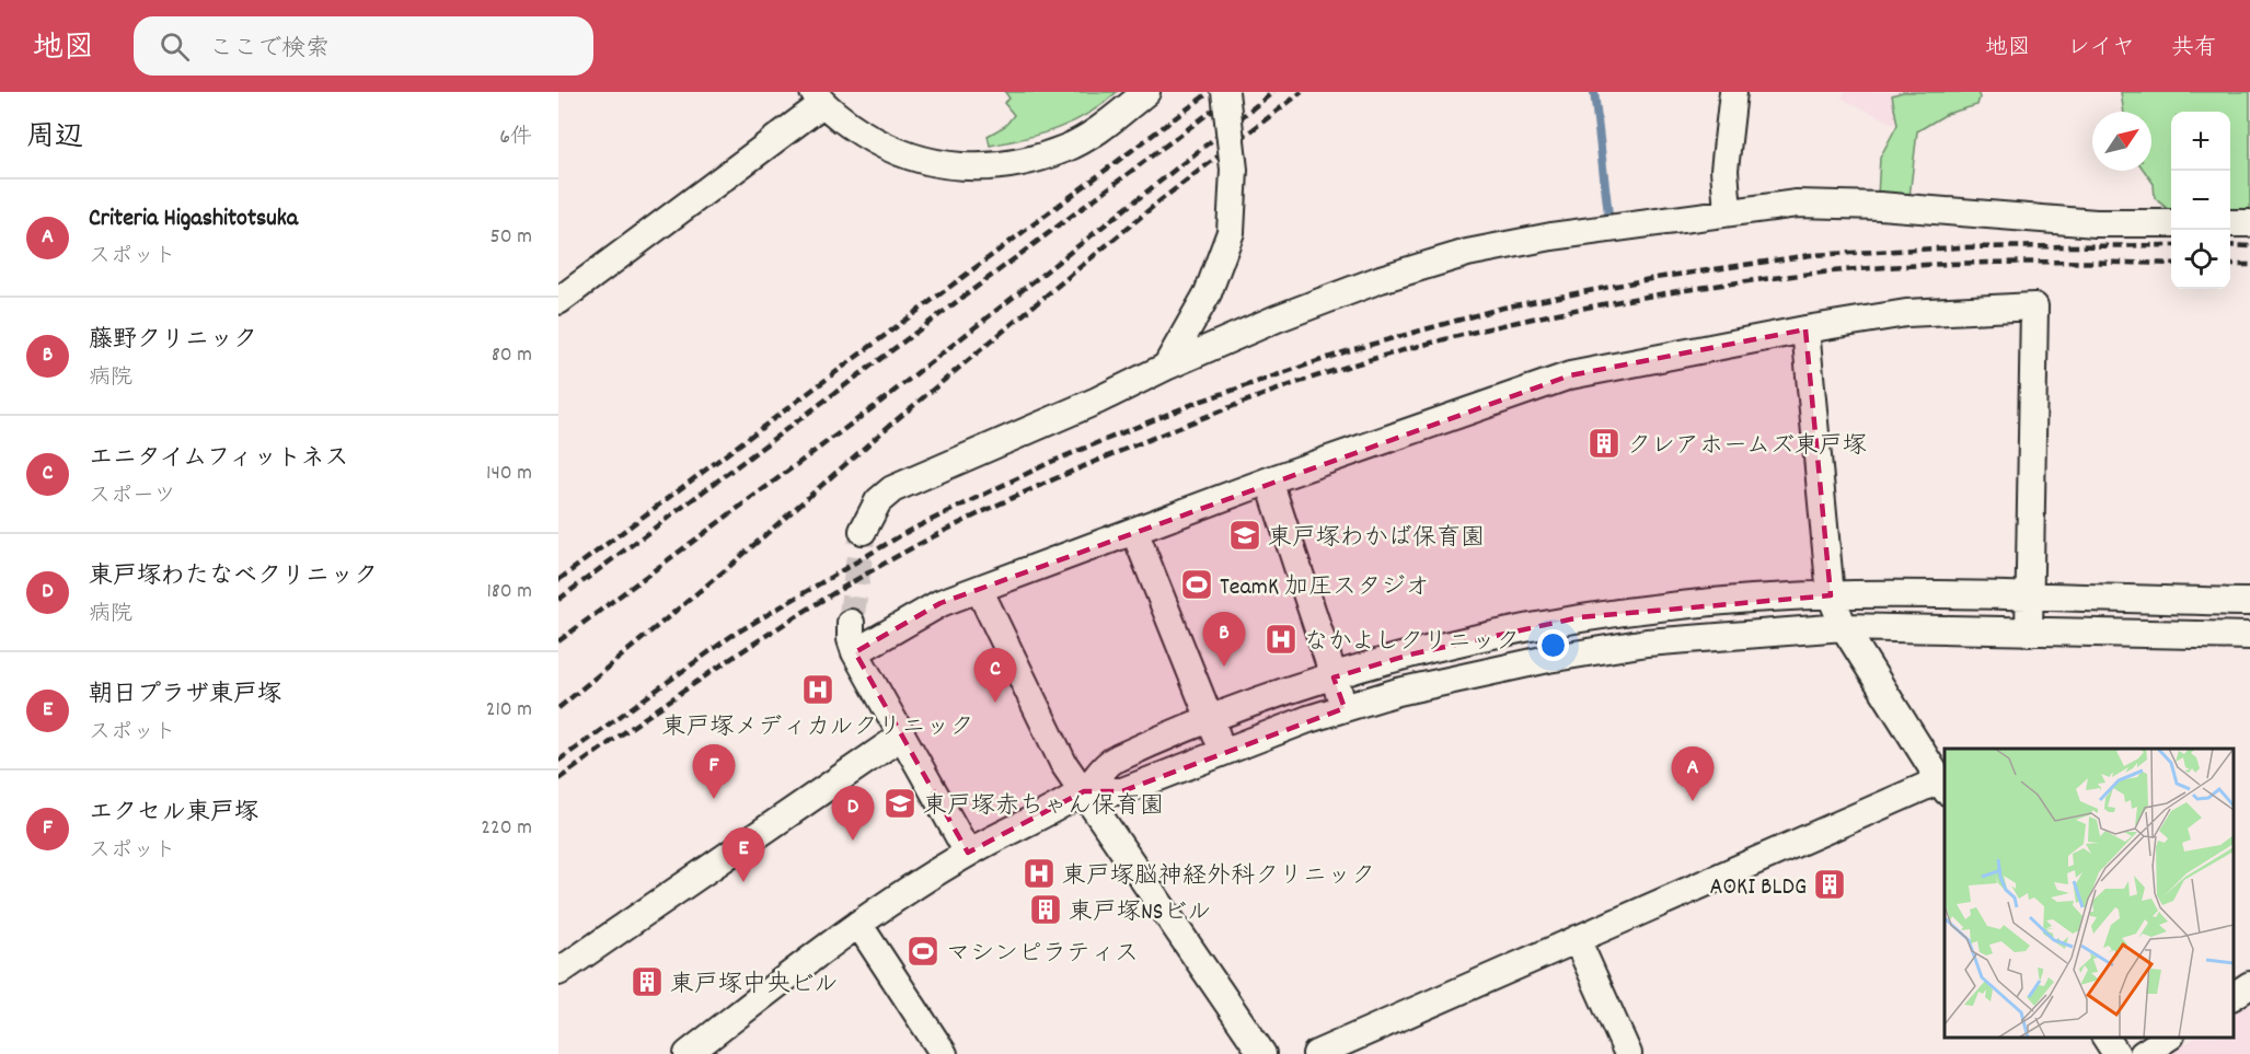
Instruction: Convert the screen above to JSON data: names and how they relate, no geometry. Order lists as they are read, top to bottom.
{
  "places": {
    "building": [
      "クレアホームズ東戸塚",
      "AOKI BLDG",
      "東戸塚NSビル",
      "東戸塚中央ビル"
    ],
    "school or university": ["東戸塚わかば保育園", "東戸塚赤ちゃん保育園"],
    "sports": ["TeamK 加圧スタジオ", "マシンピラティス"],
    "hospital": ["なかよしクリニック", "東戸塚メディカルクリニック", "東戸塚脳神経外科クリニック"]
  },
  "north": "top right",
  "page": {
    "header": "地図",
    "search": "ここで検索",
    "nav": ["地図", "レイヤ", "共有"],
    "heading": ["周辺", "6件"],
    "map_buttons": ["+", "−"],
    "list": [
      {
        "mark": "A",
        "name": "Criteria Higashitotsuka",
        "note": "スポット",
        "value": "50 m"
      },
      {
        "mark": "B",
        "name": "藤野クリニック",
        "note": "病院",
        "value": "80 m"
      },
      {
        "mark": "C",
        "name": "エニタイムフィットネス",
        "note": "スポーツ",
        "value": "140 m"
      },
      {
        "mark": "D",
        "name": "東戸塚わたなべクリニック",
        "note": "病院",
        "value": "180 m"
      },
      {
        "mark": "E",
        "name": "朝日プラザ東戸塚",
        "note": "スポット",
        "value": "210 m"
      },
      {
        "mark": "F",
        "name": "エクセル東戸塚",
        "note": "スポット",
        "value": "220 m"
      }
    ],
    "pins": [
      "B",
      "C",
      "F",
      "A",
      "D",
      "E"
    ]
  }
}
